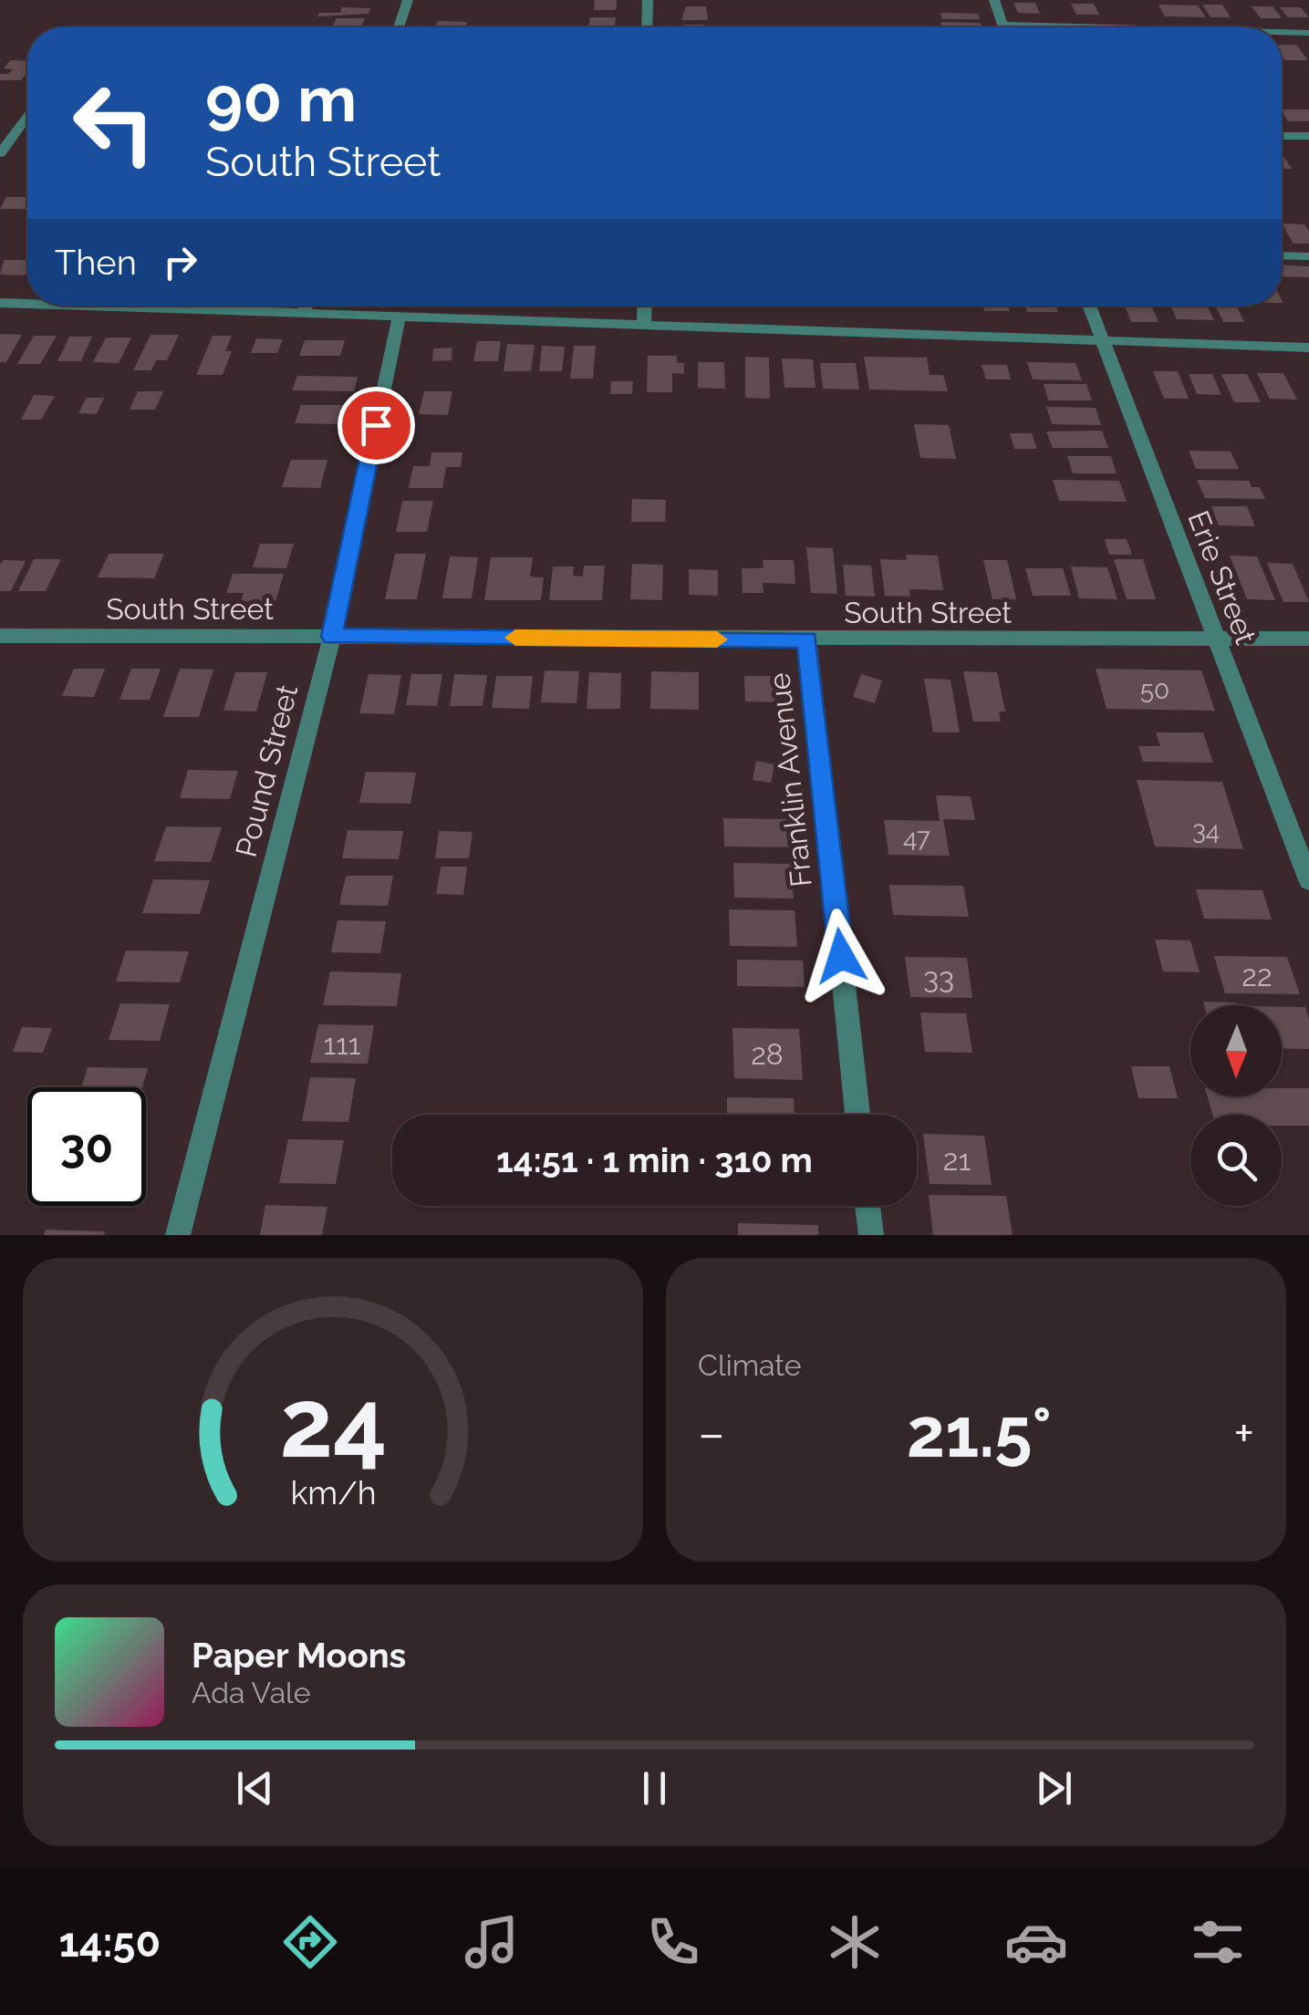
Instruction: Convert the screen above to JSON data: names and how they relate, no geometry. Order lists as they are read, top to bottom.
{
  "streets": {
    "street": [
      "Erie Street",
      "South Street",
      "Pound Street",
      "Franklin Avenue"
    ]
  },
  "crossings": [
    ["Erie Street", "South Street"],
    ["South Street", "Pound Street"],
    ["South Street", "Franklin Avenue"]
  ],
  "house_numbers": [
    "50",
    "34",
    "47",
    "22",
    "33",
    "111",
    "28",
    "21"
  ],
  "north": "bottom",
  "page": {
    "turn": ["90 m", "South Street"],
    "then": "Then",
    "limit": "30",
    "trip": "14:51 · 1 min · 310 m",
    "tile": "Climate",
    "heat": ["−", "21.5°", "+"],
    "song": ["Paper Moons", "Ada Vale"],
    "tabs": "14:50",
    "gauge": ["24", "km/h"]
  }
}
